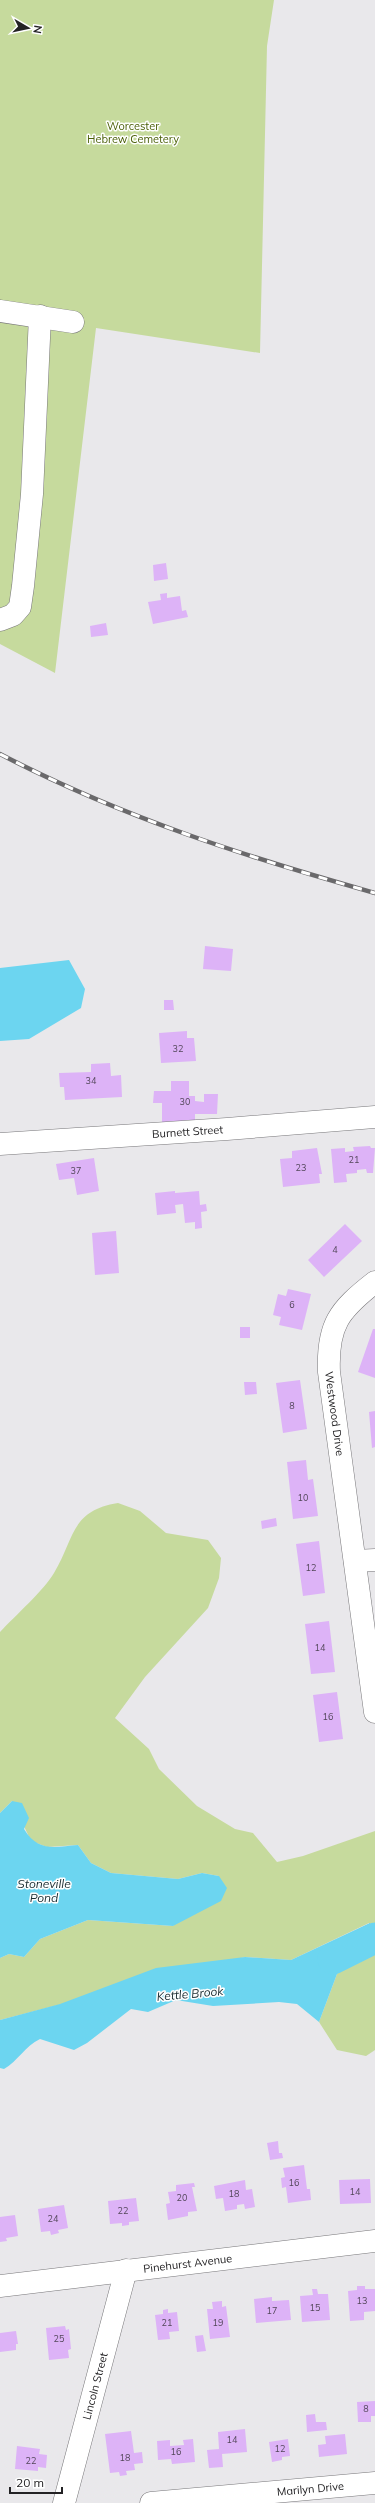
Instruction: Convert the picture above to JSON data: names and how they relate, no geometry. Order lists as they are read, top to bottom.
{
  "streets": {
    "street": [
      "Burnett Street",
      "Westwood Drive",
      "Pinehurst Avenue",
      "Lincoln Street",
      "Marilyn Drive"
    ]
  },
  "crossings": [
    ["Pinehurst Avenue", "Lincoln Street"]
  ],
  "water": ["Stoneville Pond", "Kettle Brook"],
  "parks": ["Worcester Hebrew Cemetery"],
  "house_numbers": [
    "32",
    "34",
    "30",
    "21",
    "23",
    "37",
    "4",
    "6",
    "8",
    "10",
    "12",
    "14",
    "16",
    "16",
    "14",
    "18",
    "20",
    "22",
    "24",
    "13",
    "15",
    "17",
    "21",
    "19",
    "25",
    "8",
    "14",
    "12",
    "16",
    "18",
    "22"
  ],
  "scale_bar": "20 m",
  "north": "right"
}
